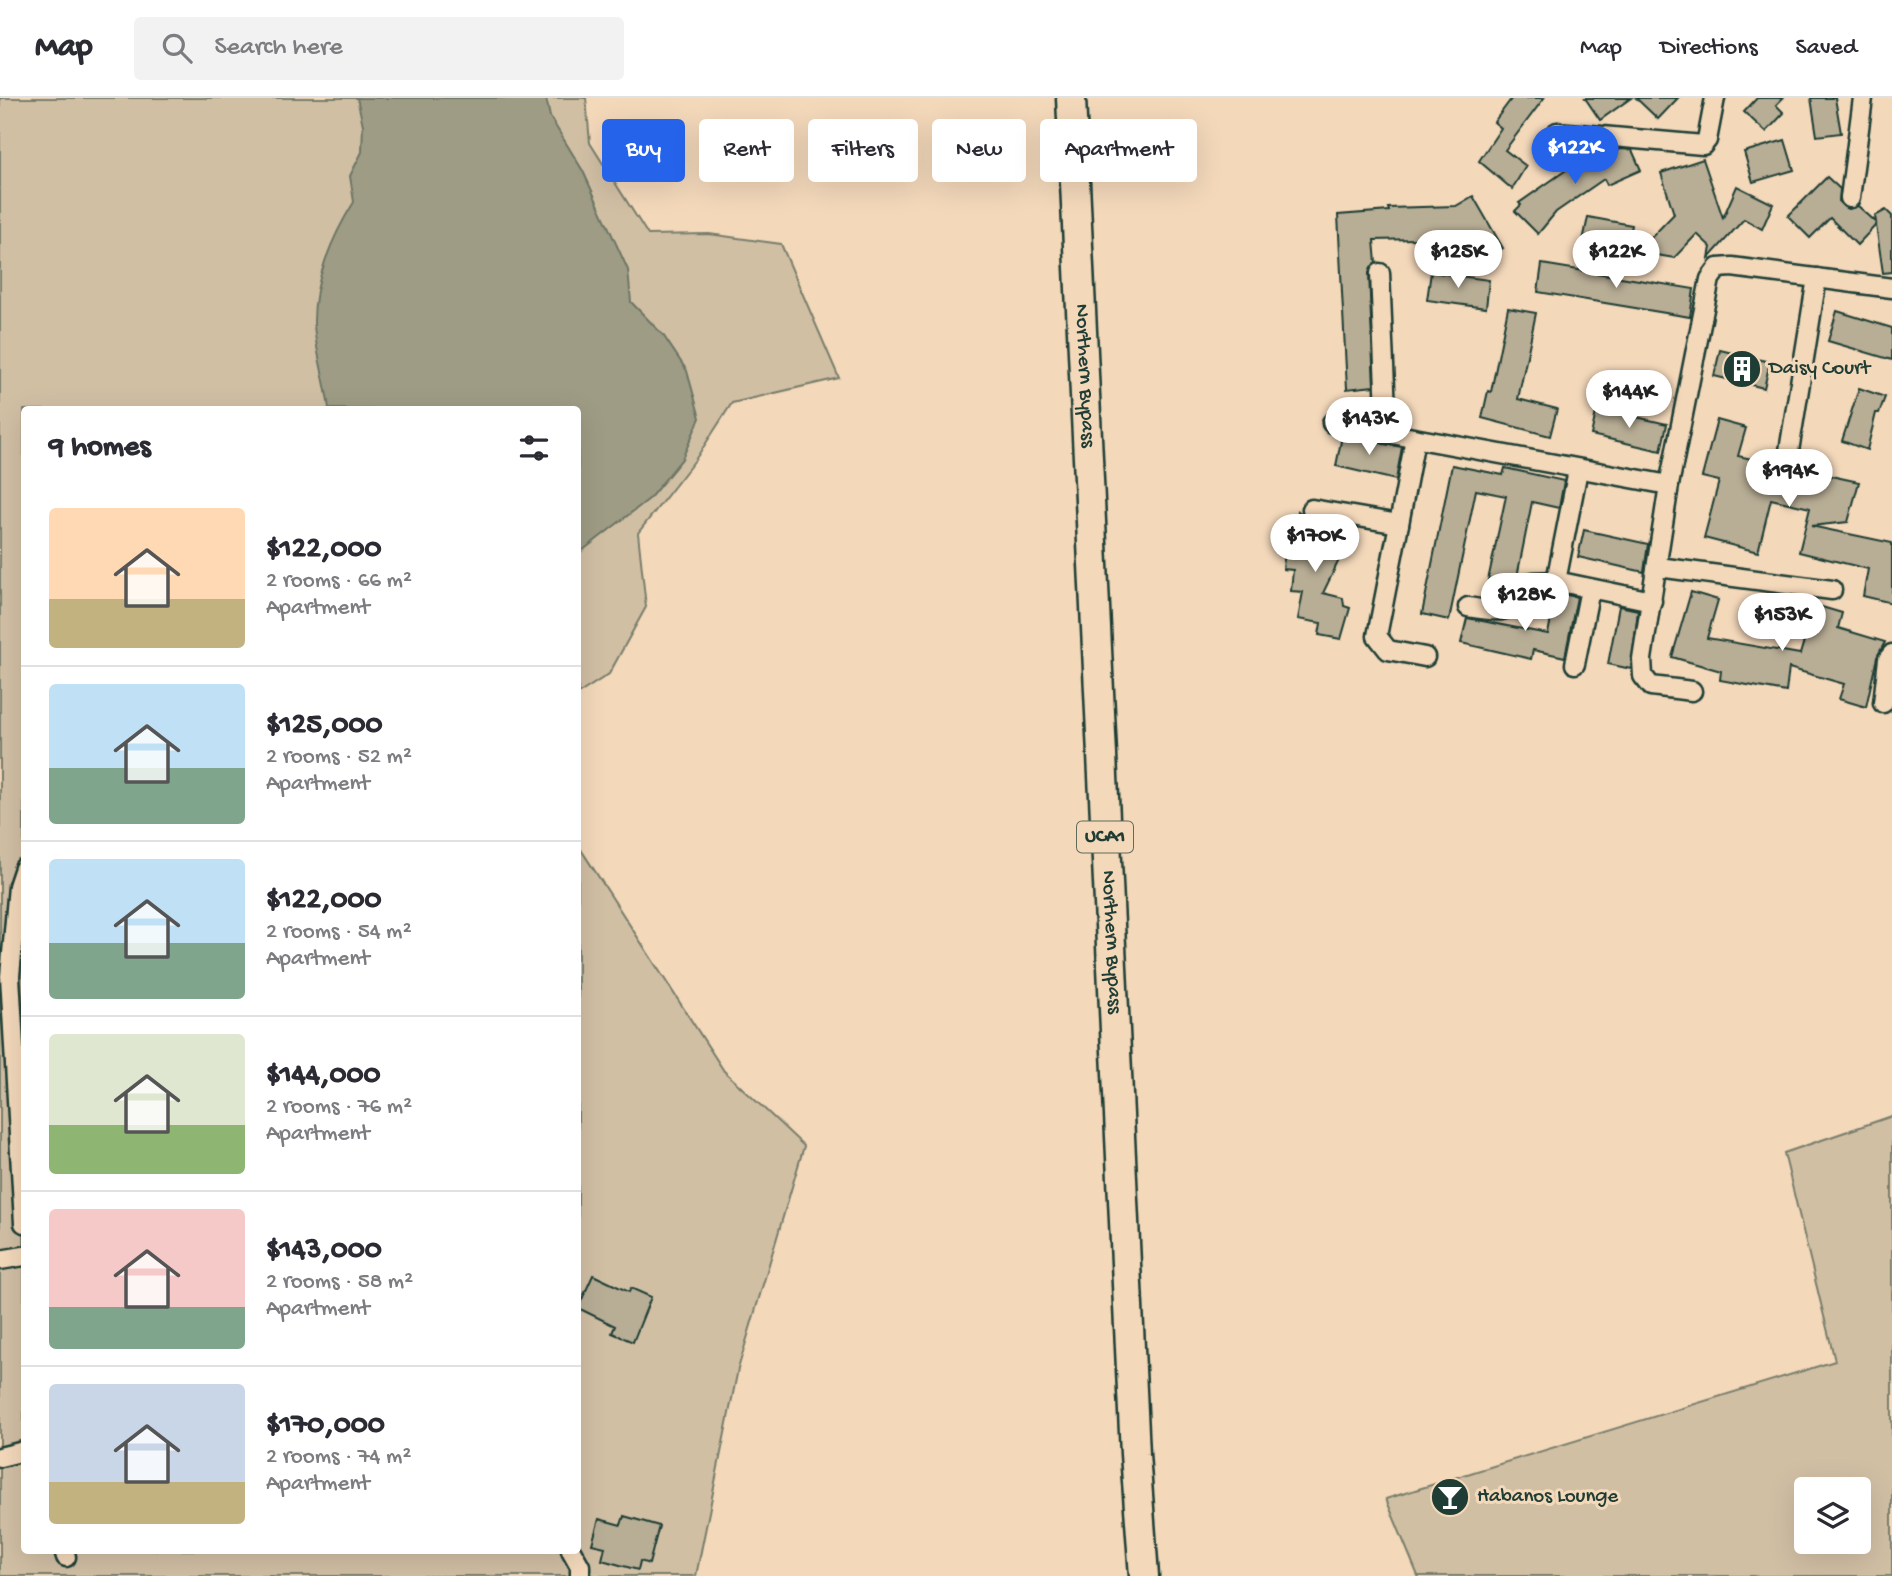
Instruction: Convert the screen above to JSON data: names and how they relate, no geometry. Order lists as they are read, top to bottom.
{
  "streets": {
    "main road": ["Northern Bypass", "UCA1"]
  },
  "places": {
    "building": ["Daisy Court"],
    "bar": ["Habanos Lounge"]
  },
  "page": {
    "header": "Map",
    "search": "Search here",
    "nav": ["Map", "Directions", "Saved"],
    "chip": [
      "Buy",
      "Rent",
      "Filters",
      "New",
      "Apartment"
    ],
    "price": [
      "$122K",
      "$125K",
      "$122K",
      "$144K",
      "$143K",
      "$194K",
      "$170K",
      "$128K",
      "$153K"
    ],
    "heading": "9 homes",
    "list": [
      {
        "name": "$122,000",
        "note": "2 rooms · 66 m² · Apartment"
      },
      {
        "name": "$125,000",
        "note": "2 rooms · 52 m² · Apartment"
      },
      {
        "name": "$122,000",
        "note": "2 rooms · 54 m² · Apartment"
      },
      {
        "name": "$144,000",
        "note": "2 rooms · 76 m² · Apartment"
      },
      {
        "name": "$143,000",
        "note": "2 rooms · 58 m² · Apartment"
      },
      {
        "name": "$170,000",
        "note": "2 rooms · 74 m² · Apartment"
      }
    ]
  }
}
